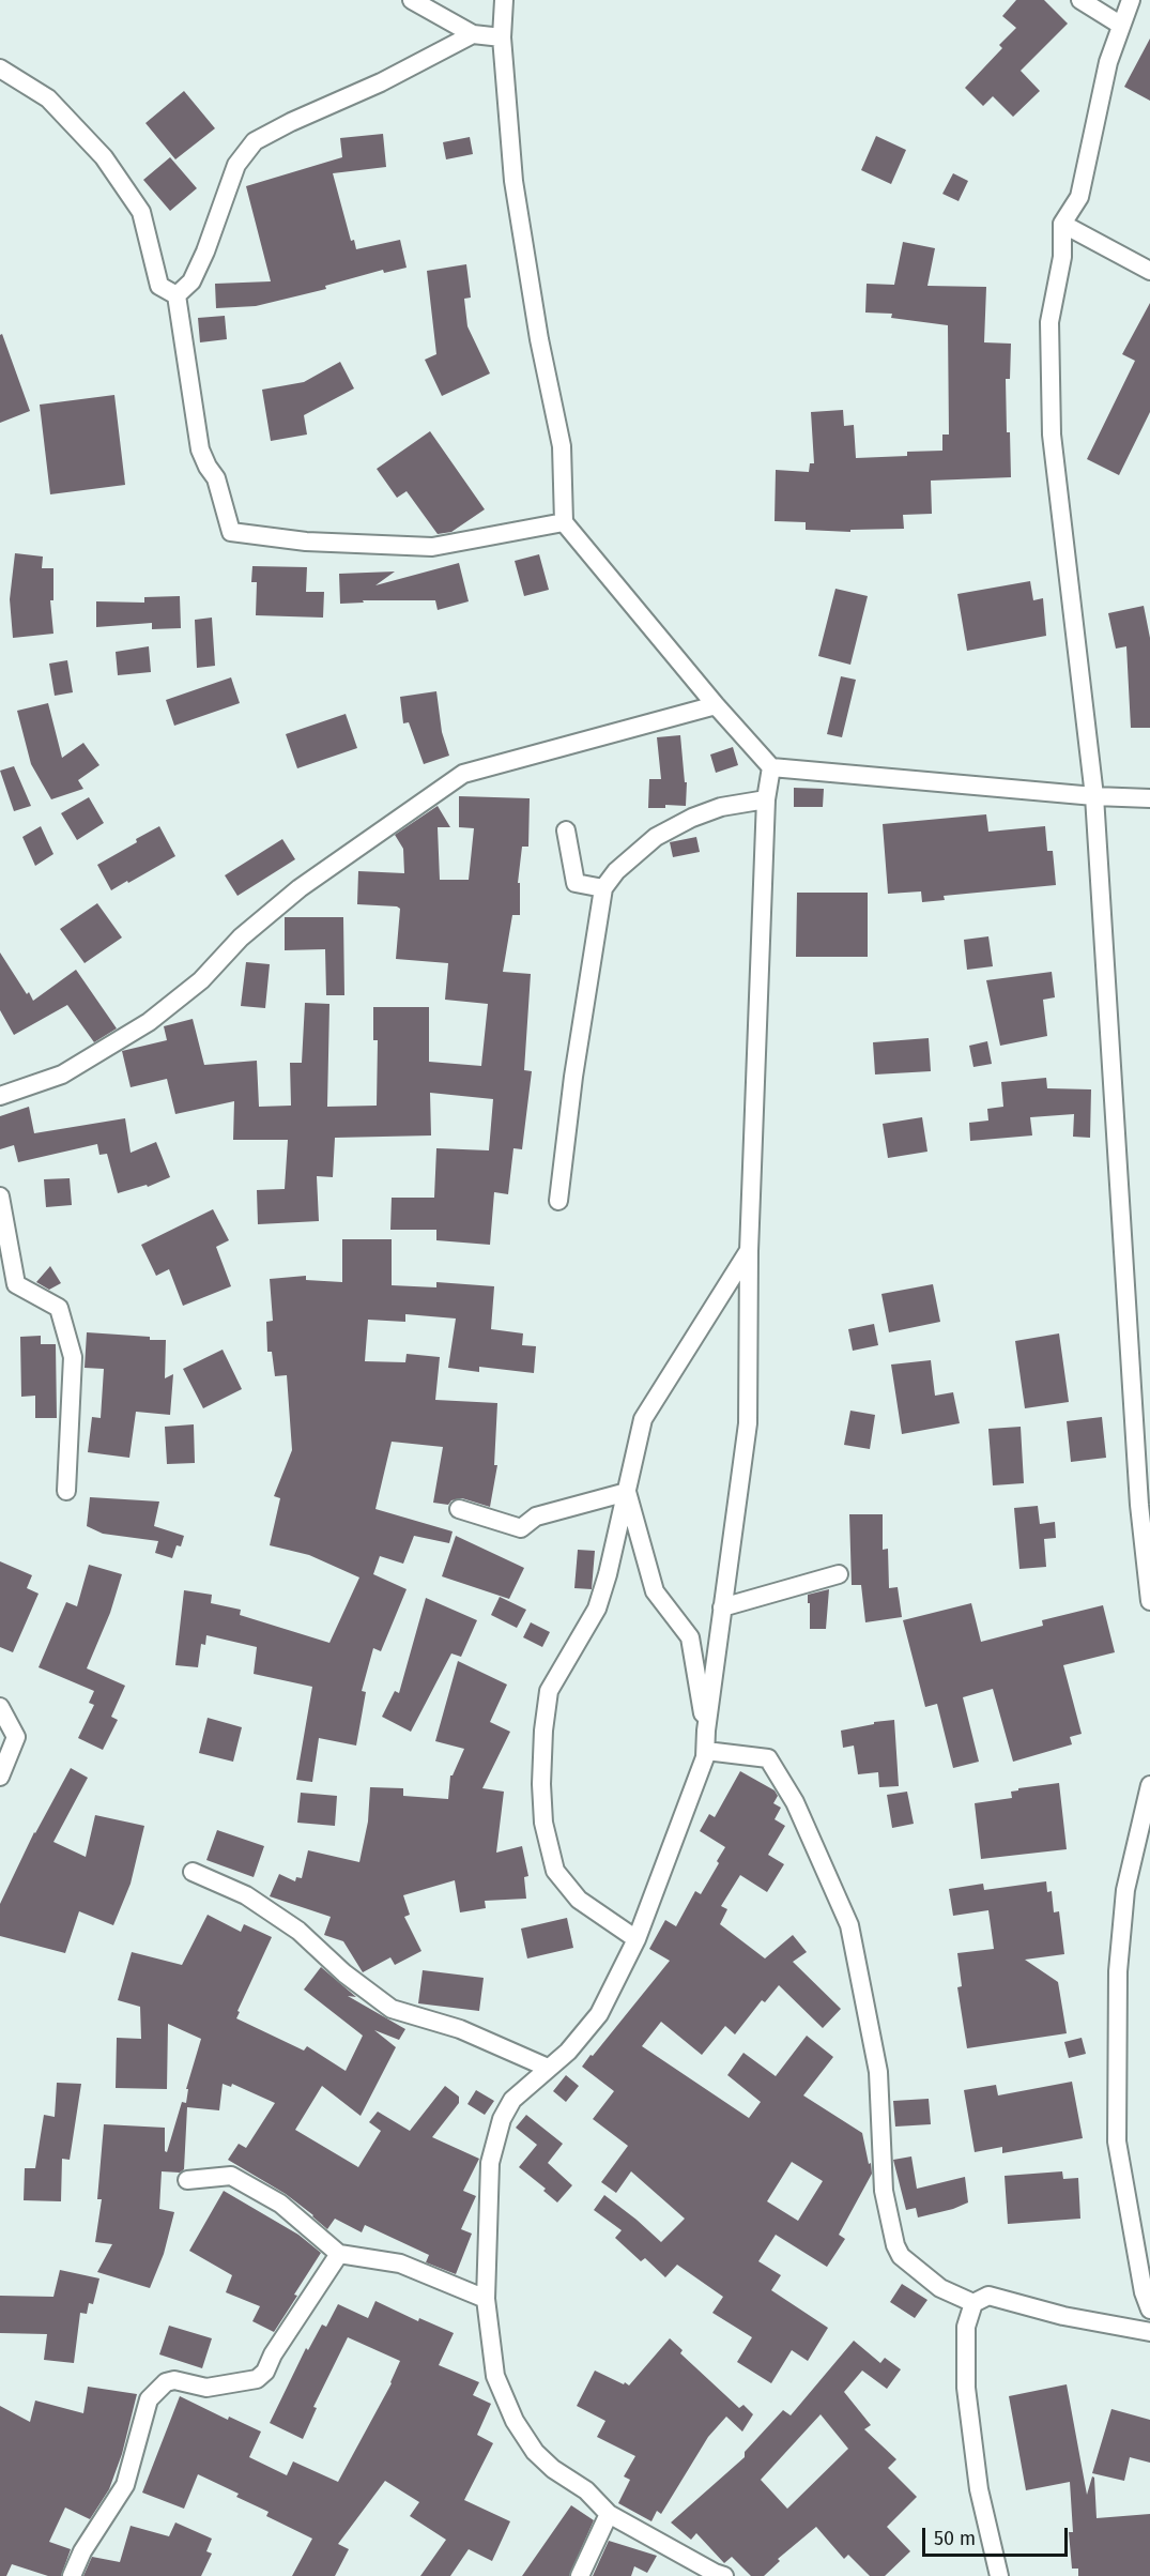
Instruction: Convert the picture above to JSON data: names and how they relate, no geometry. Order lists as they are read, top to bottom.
{
  "scale_bar": "50 m"
}
